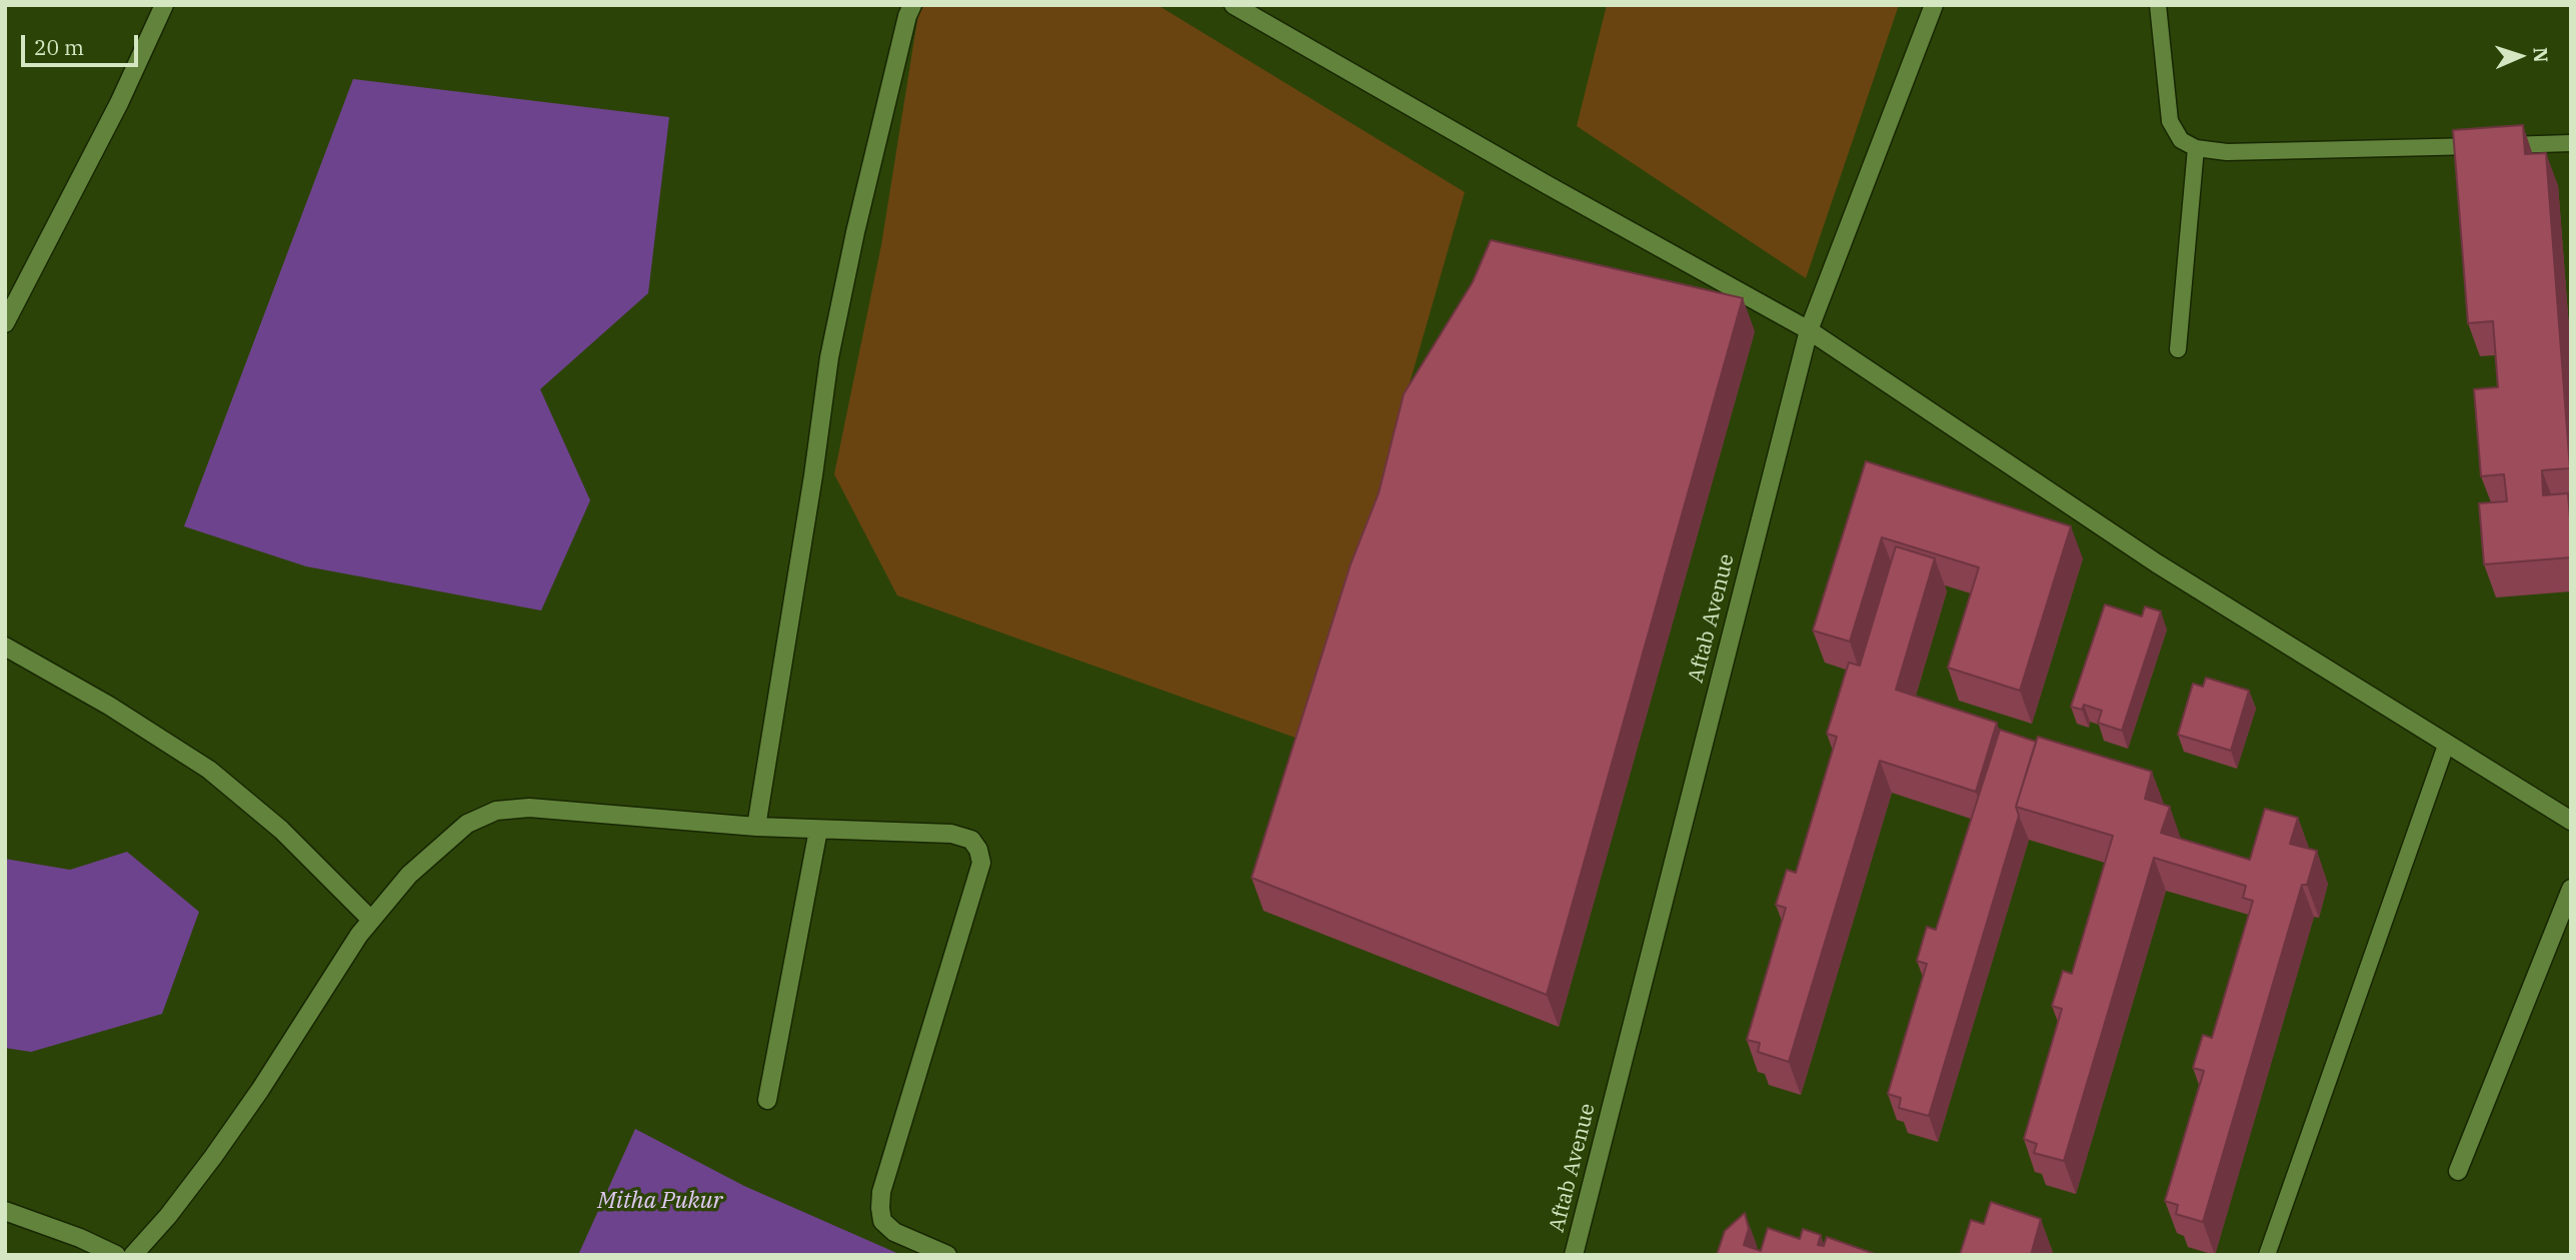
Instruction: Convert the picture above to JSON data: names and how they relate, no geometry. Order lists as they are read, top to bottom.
{
  "streets": {
    "street": ["Aftab Avenue"]
  },
  "water": ["Mitha Pukur"],
  "scale_bar": "20 m",
  "north": "right"
}
